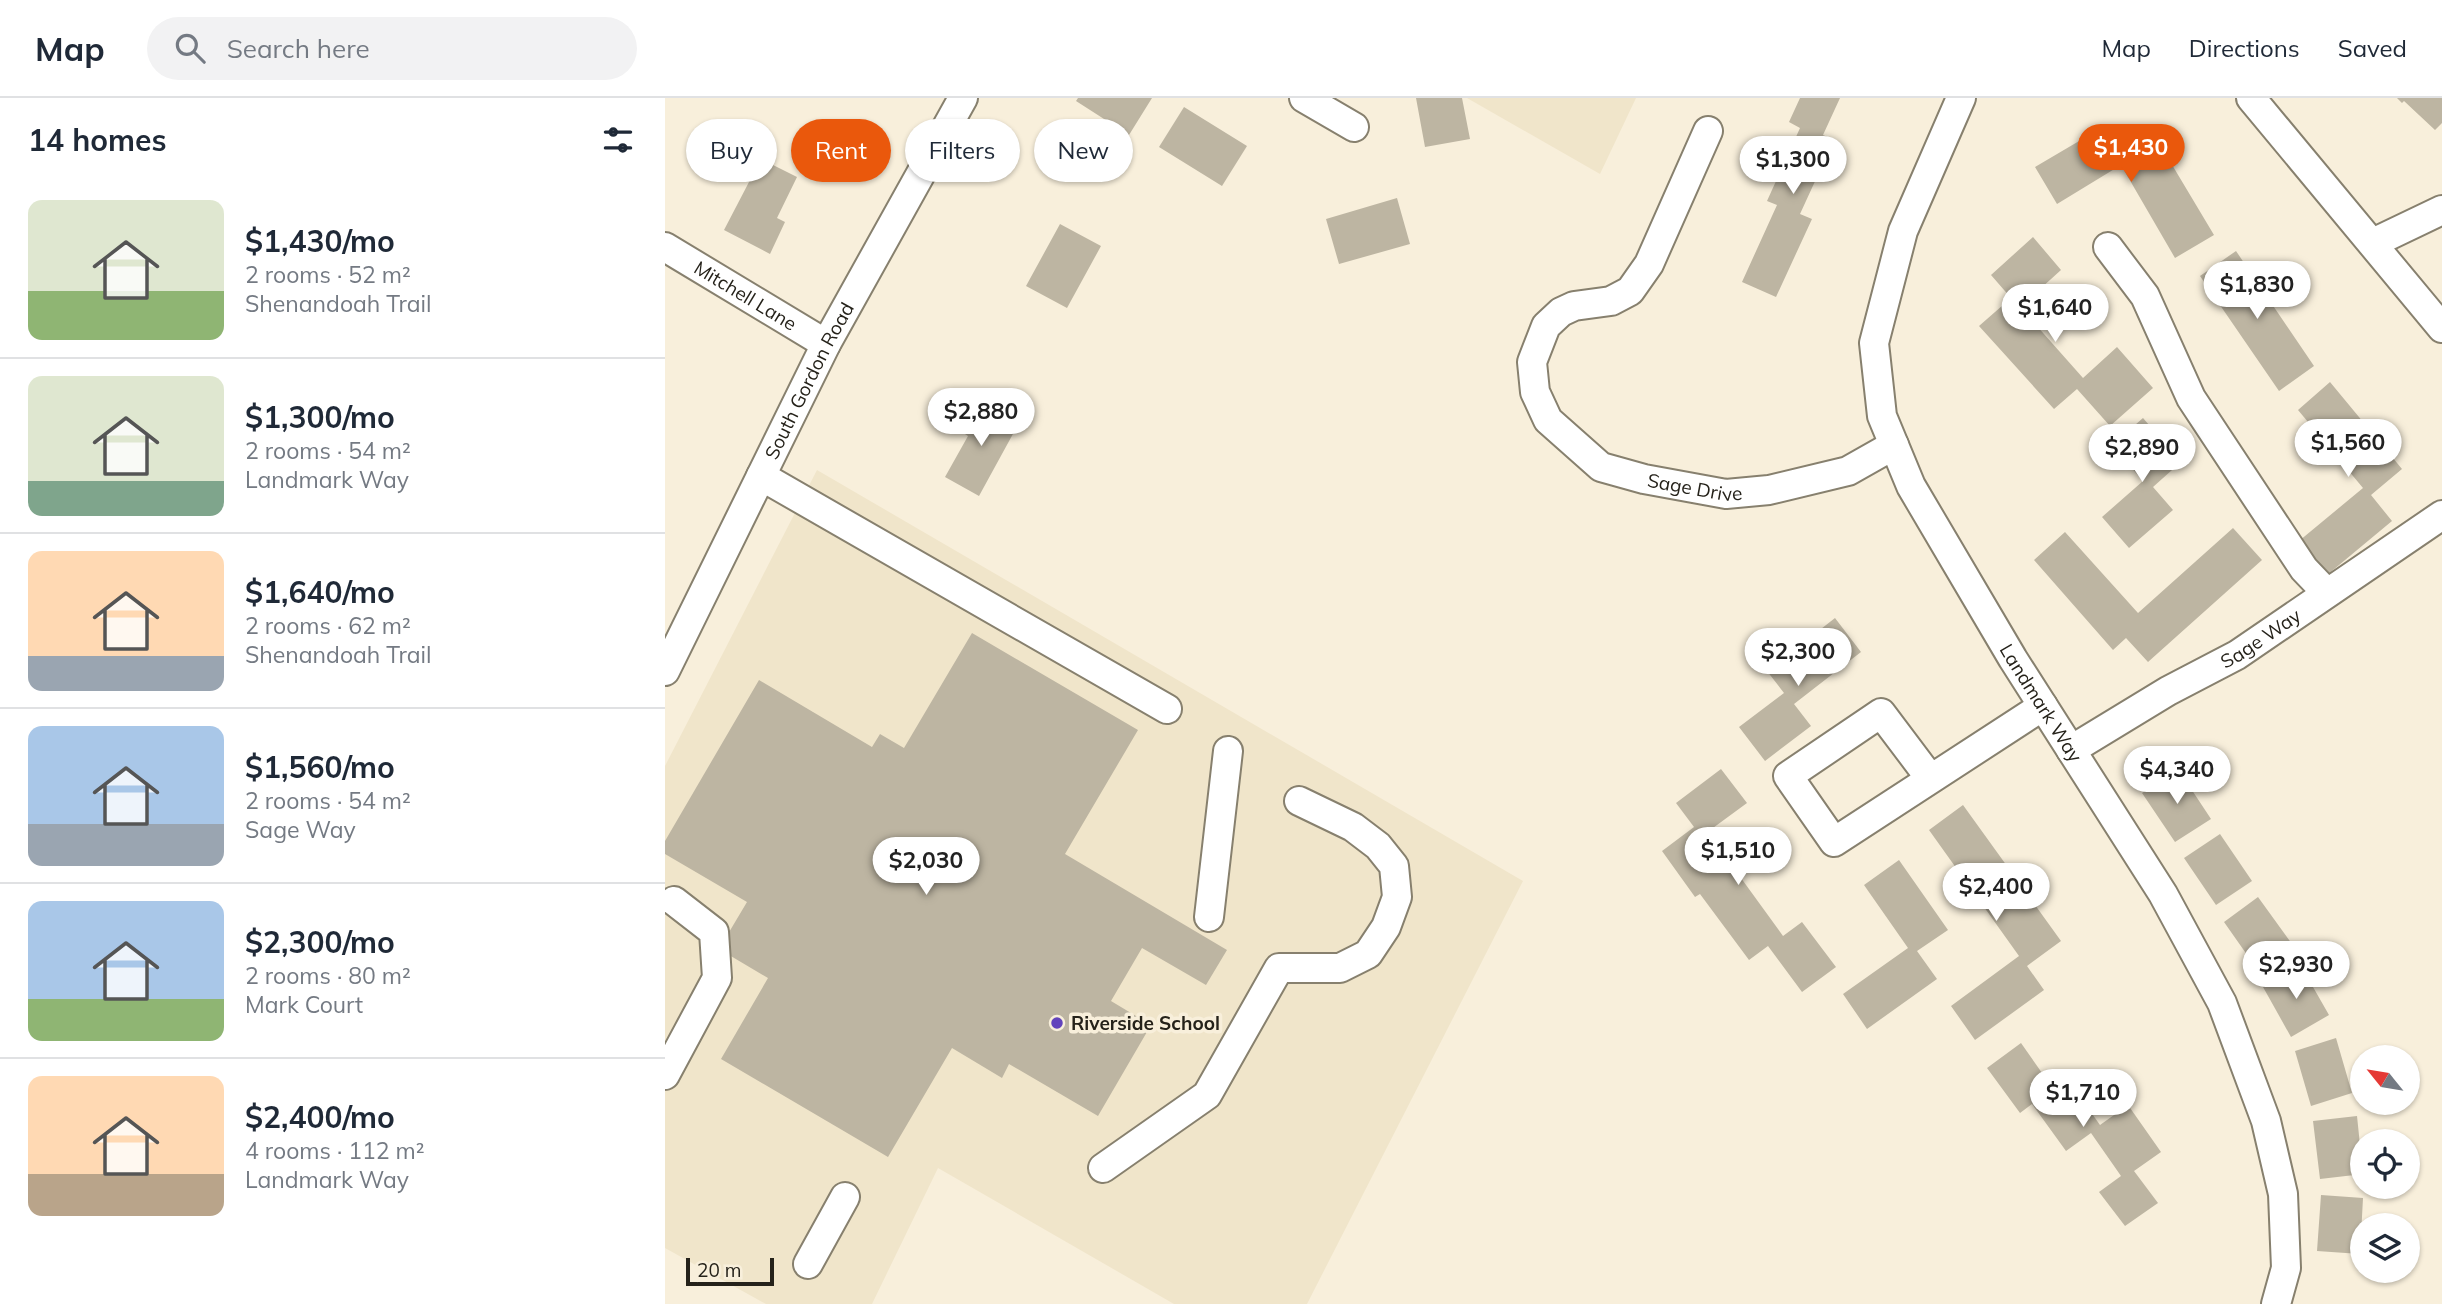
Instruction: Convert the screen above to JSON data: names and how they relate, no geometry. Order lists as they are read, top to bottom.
{
  "streets": {
    "street": [
      "Mitchell Lane",
      "South Gordon Road",
      "Sage Drive",
      "Sage Way",
      "Landmark Way"
    ]
  },
  "crossings": [
    ["Mitchell Lane", "South Gordon Road"],
    ["Sage Drive", "Landmark Way"],
    ["Sage Way", "Landmark Way"]
  ],
  "places": ["Riverside School"],
  "scale_bar": "20 m",
  "north": "top left",
  "page": {
    "header": "Map",
    "search": "Search here",
    "nav": ["Map", "Directions", "Saved"],
    "heading": "14 homes",
    "chip": [
      "Buy",
      "Rent",
      "Filters",
      "New"
    ],
    "price": [
      "$1,430",
      "$1,300",
      "$1,830",
      "$1,640",
      "$2,880",
      "$1,560",
      "$2,890",
      "$2,300",
      "$4,340",
      "$1,510",
      "$2,030",
      "$2,400",
      "$2,930",
      "$1,710"
    ],
    "list": [
      {
        "name": "$1,430/mo",
        "note": "2 rooms · 52 m² · Shenandoah Trail"
      },
      {
        "name": "$1,300/mo",
        "note": "2 rooms · 54 m² · Landmark Way"
      },
      {
        "name": "$1,640/mo",
        "note": "2 rooms · 62 m² · Shenandoah Trail"
      },
      {
        "name": "$1,560/mo",
        "note": "2 rooms · 54 m² · Sage Way"
      },
      {
        "name": "$2,300/mo",
        "note": "2 rooms · 80 m² · Mark Court"
      },
      {
        "name": "$2,400/mo",
        "note": "4 rooms · 112 m² · Landmark Way"
      }
    ],
    "scale": "20 m"
  }
}
